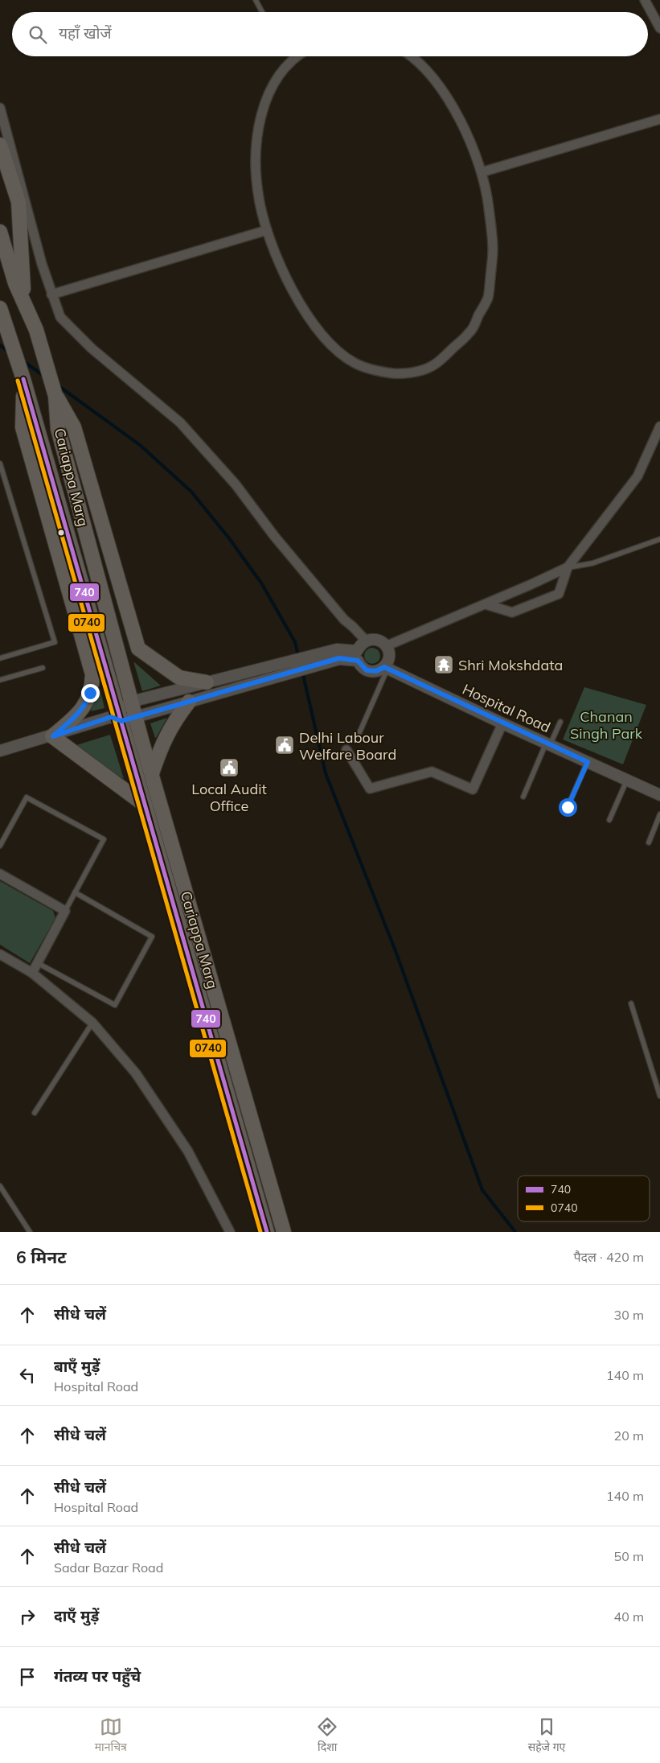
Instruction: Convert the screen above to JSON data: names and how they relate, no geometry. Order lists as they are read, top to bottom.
{
  "streets": {
    "main road": ["Cariappa Marg"],
    "street": ["Hospital Road"]
  },
  "parks": ["Chanan Singh Park"],
  "places": {
    "temple": ["Shri Mokshdata"],
    "public building": ["Delhi Labour Welfare Board", "Local Audit Office"]
  },
  "lines": ["transit line 740", "transit line 0740"],
  "legend": ["740", "0740"],
  "page": {
    "search": "यहाँ खोजें",
    "heading": ["6 मिनट", "पैदल · 420 m"],
    "list": [
      ["सीधे चलें", "30 m"],
      ["बाएँ मुड़ें", "Hospital Road", "140 m"],
      ["सीधे चलें", "20 m"],
      ["सीधे चलें", "Hospital Road", "140 m"],
      ["सीधे चलें", "Sadar Bazar Road", "50 m"],
      ["दाएँ मुड़ें", "40 m"],
      "गंतव्य पर पहुँचे"
    ],
    "nav": ["मानचित्र", "दिशा", "सहेजे गए"]
  }
}
